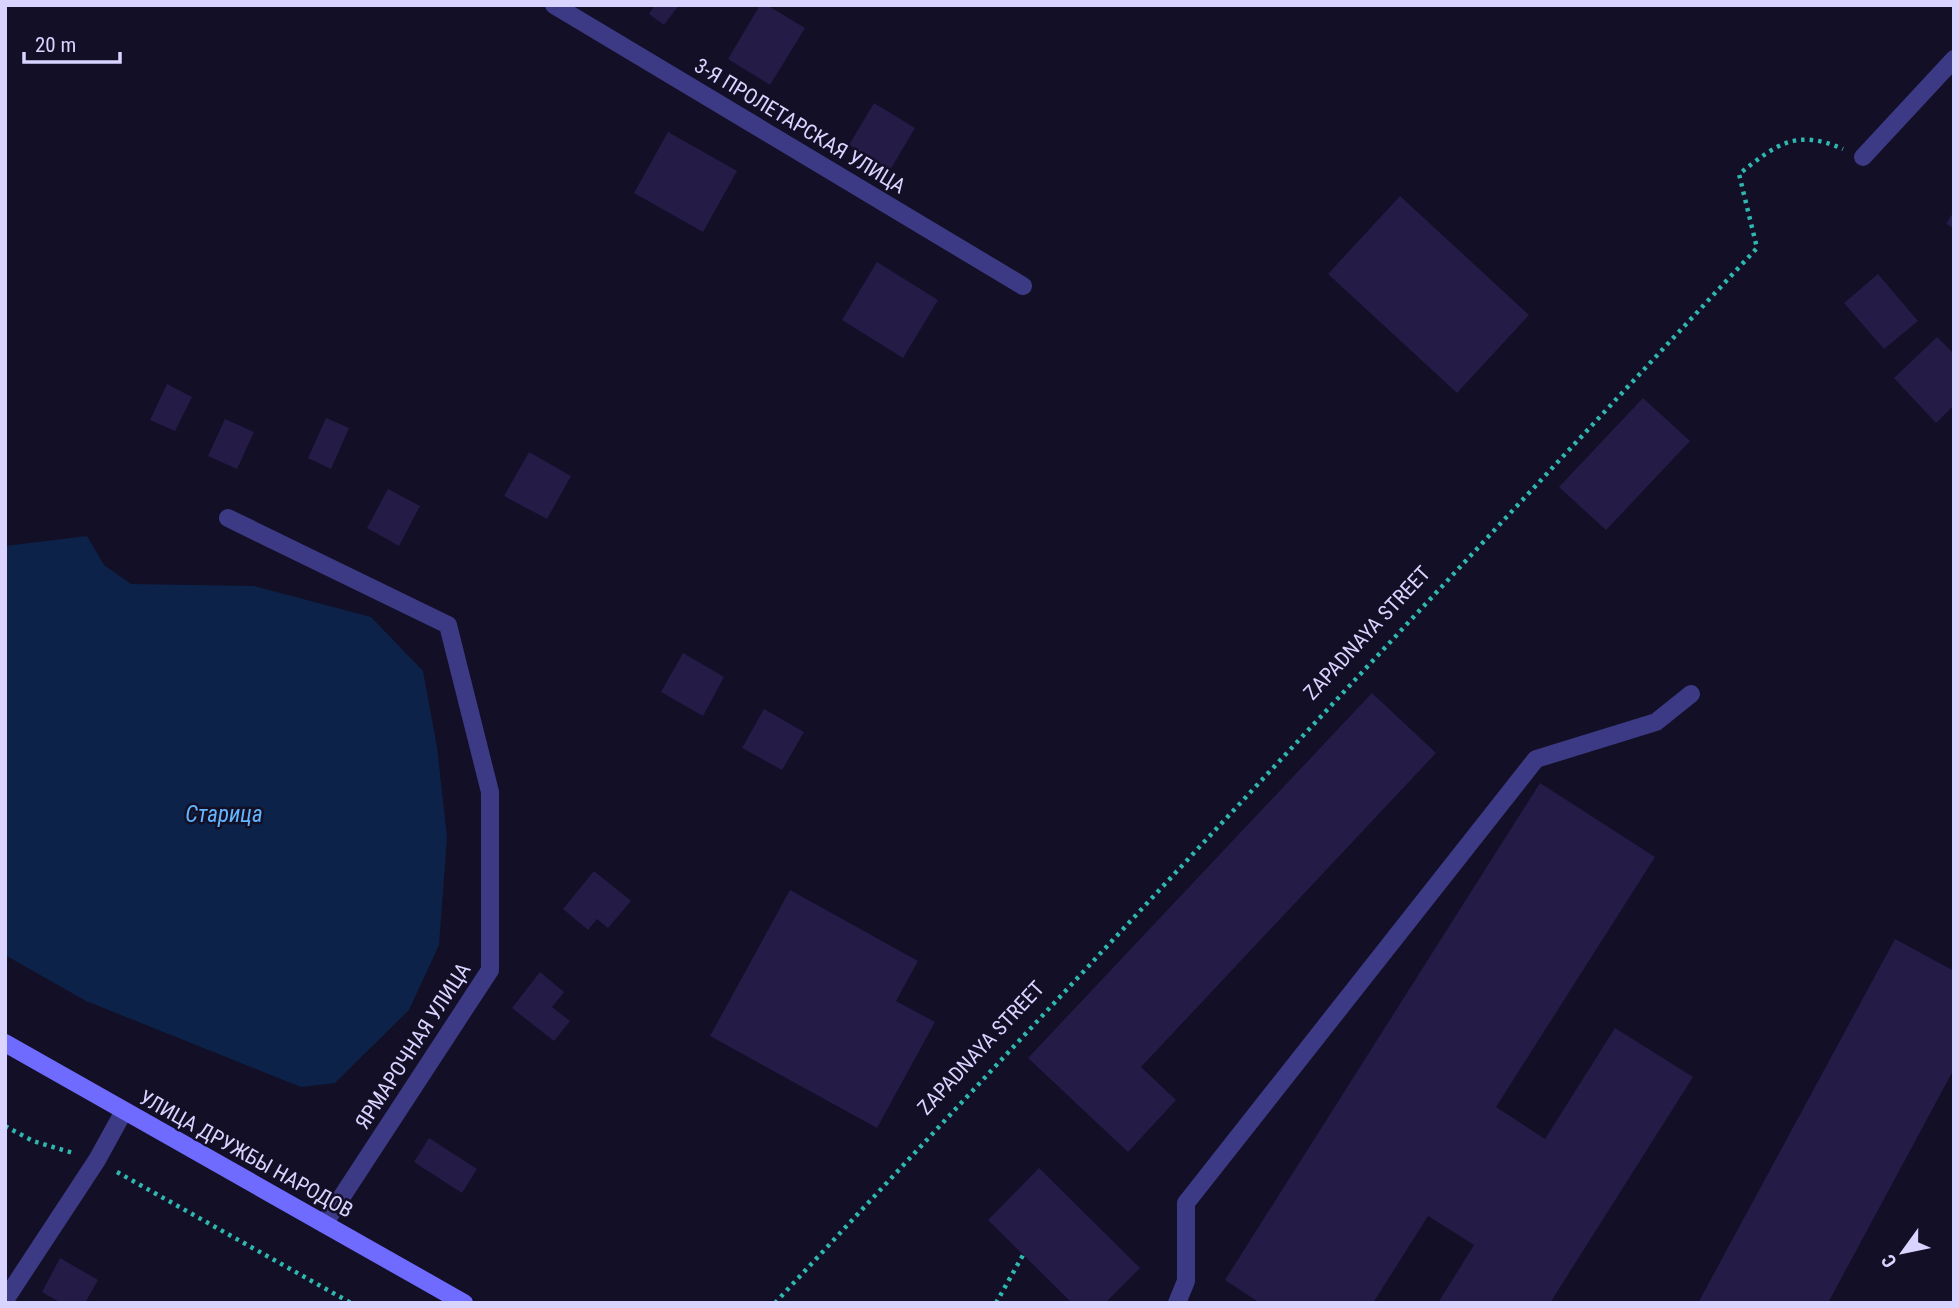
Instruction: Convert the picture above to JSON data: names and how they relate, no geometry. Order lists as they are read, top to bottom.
{
  "streets": {
    "street": ["3-Я ПРОЛЕТАРСКАЯ УЛИЦА", "ЯРМАРОЧНАЯ УЛИЦА", "УЛИЦА ДРУЖБЫ НАРОДОВ"],
    "path": ["ZAPADNAYA STREET"]
  },
  "crossings": [
    ["ЯРМАРОЧНАЯ УЛИЦА", "УЛИЦА ДРУЖБЫ НАРОДОВ"]
  ],
  "water": ["Старица"],
  "scale_bar": "20 m",
  "north": "bottom left"
}
